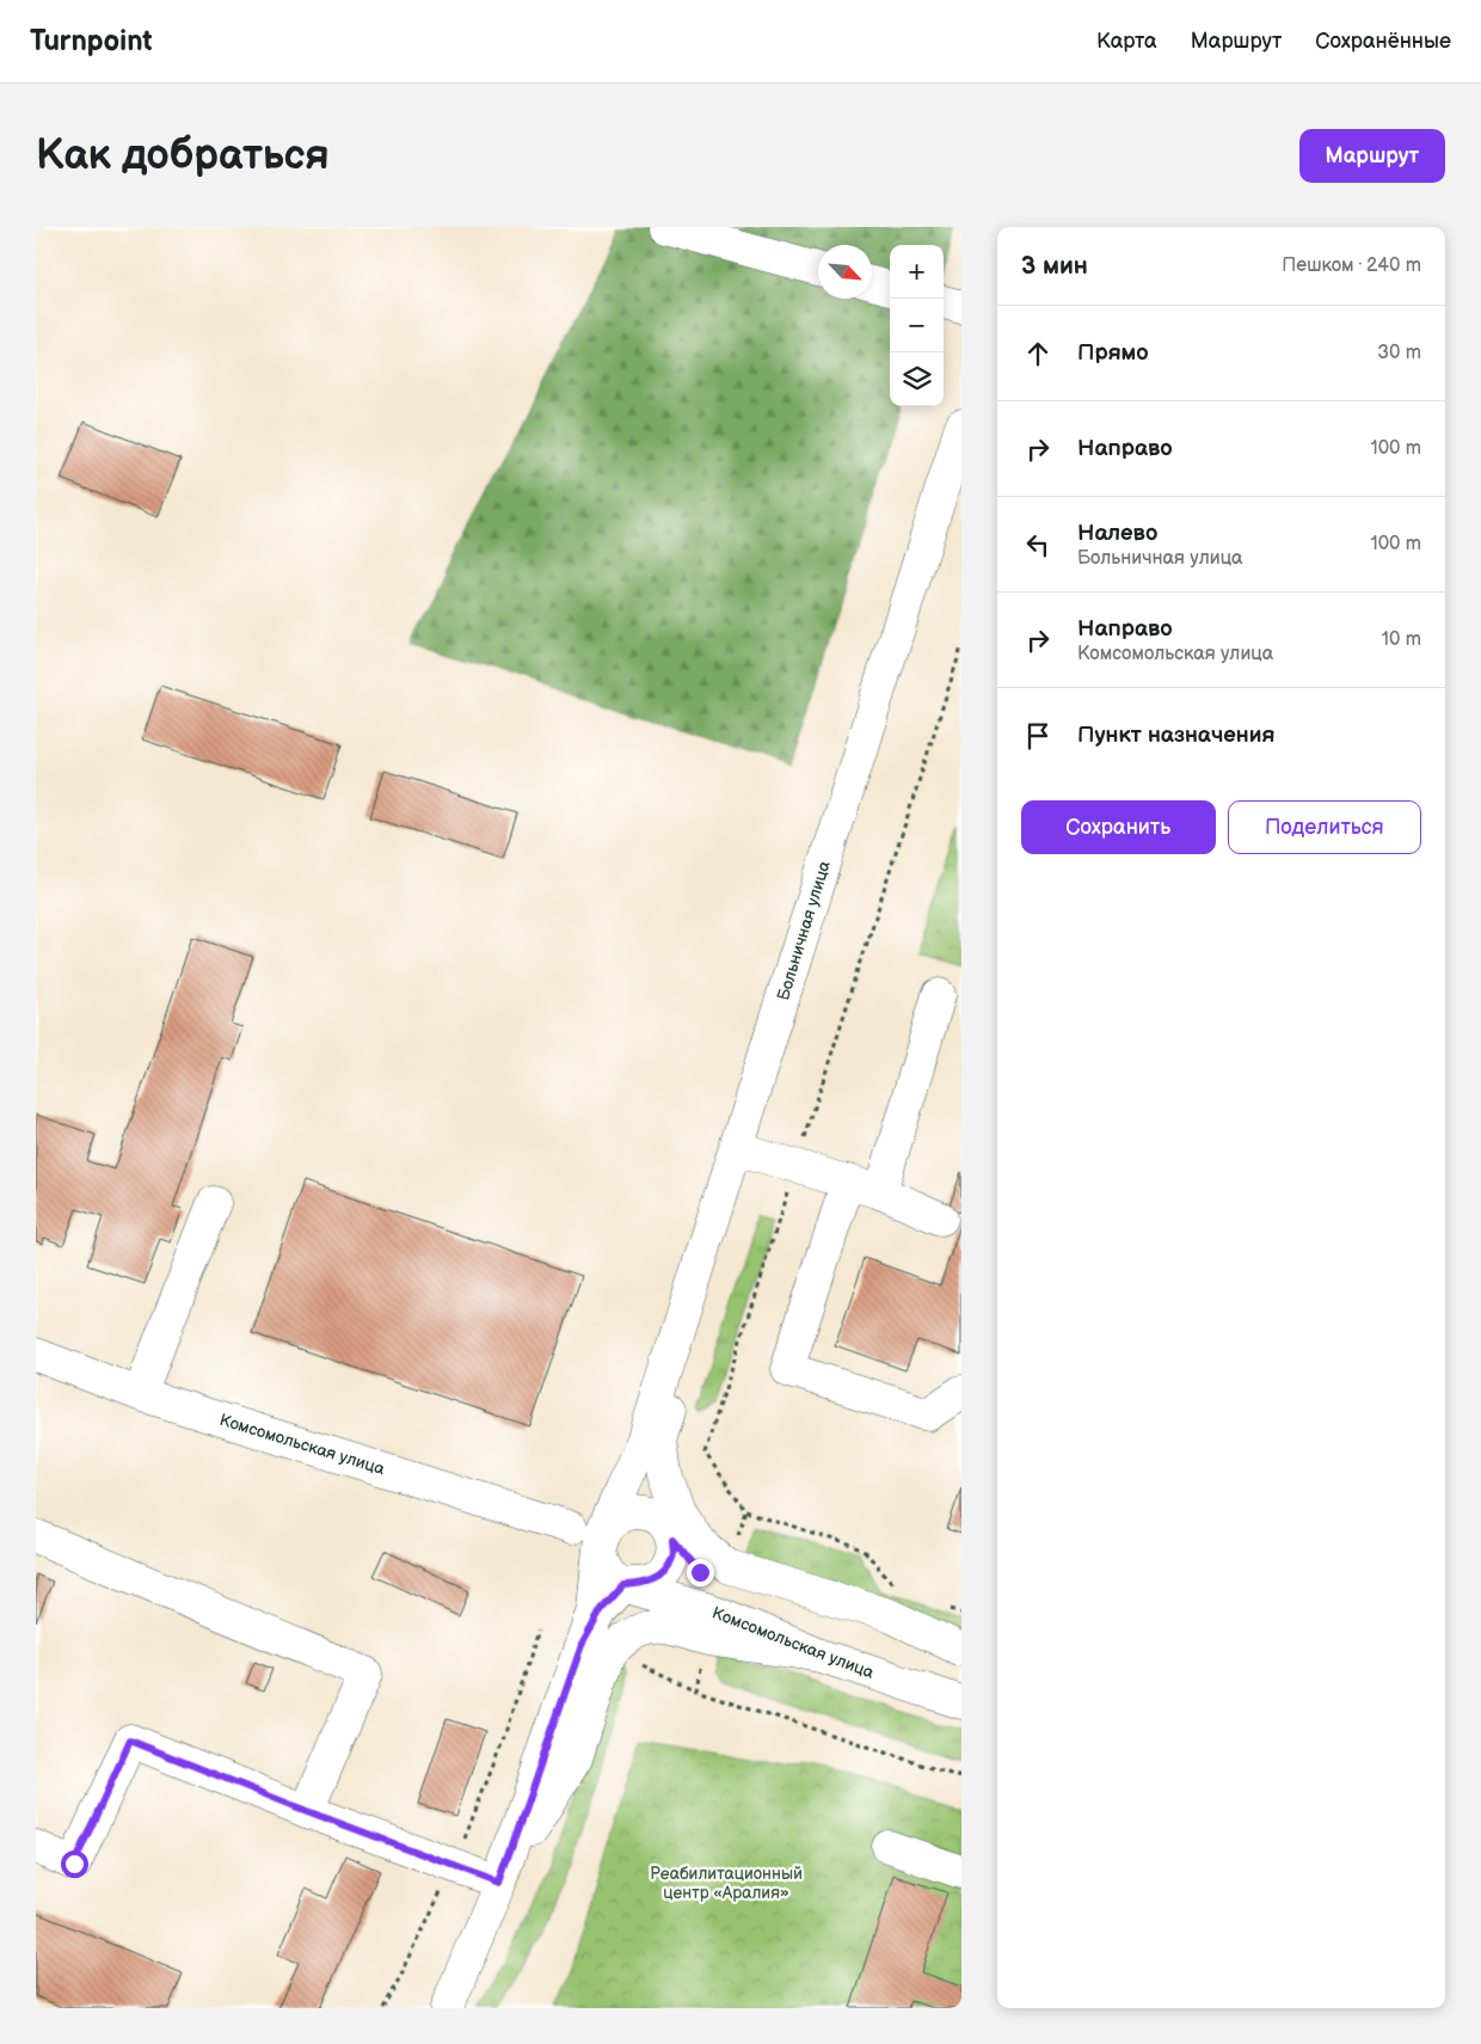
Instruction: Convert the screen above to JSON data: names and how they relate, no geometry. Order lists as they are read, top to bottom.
{
  "streets": {
    "main road": ["Больничная улица", "Комсомольская улица"]
  },
  "crossings": [
    ["Больничная улица", "Комсомольская улица"]
  ],
  "parks": ["Реабилитационный центр «Аралия»"],
  "north": "bottom right",
  "page": {
    "header": "Turnpoint",
    "nav": ["Карта", "Маршрут", "Сохранённые"],
    "buttons": [
      "Маршрут",
      ["Сохранить", "Поделиться"]
    ],
    "title": "Как добраться",
    "heading": ["3 мин", "Пешком · 240 m"],
    "map_buttons": ["+", "−"],
    "list": [
      ["Прямо", "30 m"],
      ["Направо", "100 m"],
      ["Налево", "Больничная улица", "100 m"],
      ["Направо", "Комсомольская улица", "10 m"],
      "Пункт назначения"
    ]
  }
}
